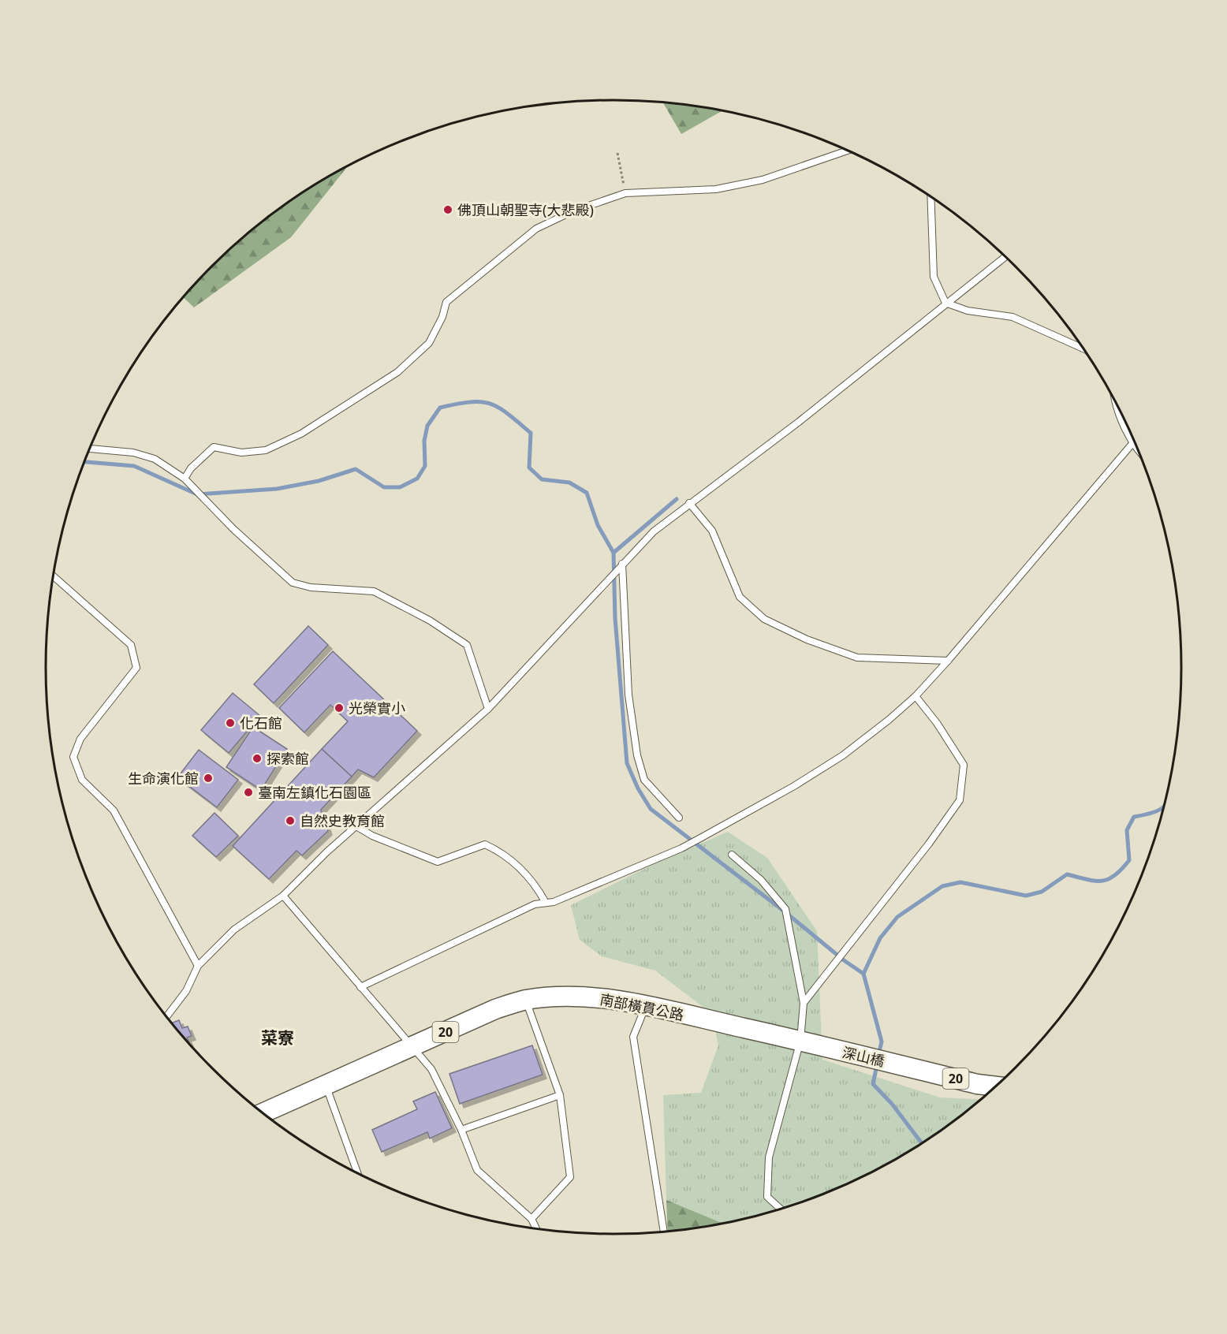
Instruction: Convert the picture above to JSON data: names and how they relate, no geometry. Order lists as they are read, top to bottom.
{
  "streets": {
    "main road": ["南部橫貫公路", "20", "深山橋"]
  },
  "crossings": [
    ["南部橫貫公路", "深山橋"]
  ],
  "districts": ["菜寮"],
  "places": [
    "佛頂山朝聖寺(大悲殿)",
    "光榮實小",
    "化石館",
    "探索館",
    "生命演化館",
    "臺南左鎮化石園區",
    "自然史教育館"
  ]
}
